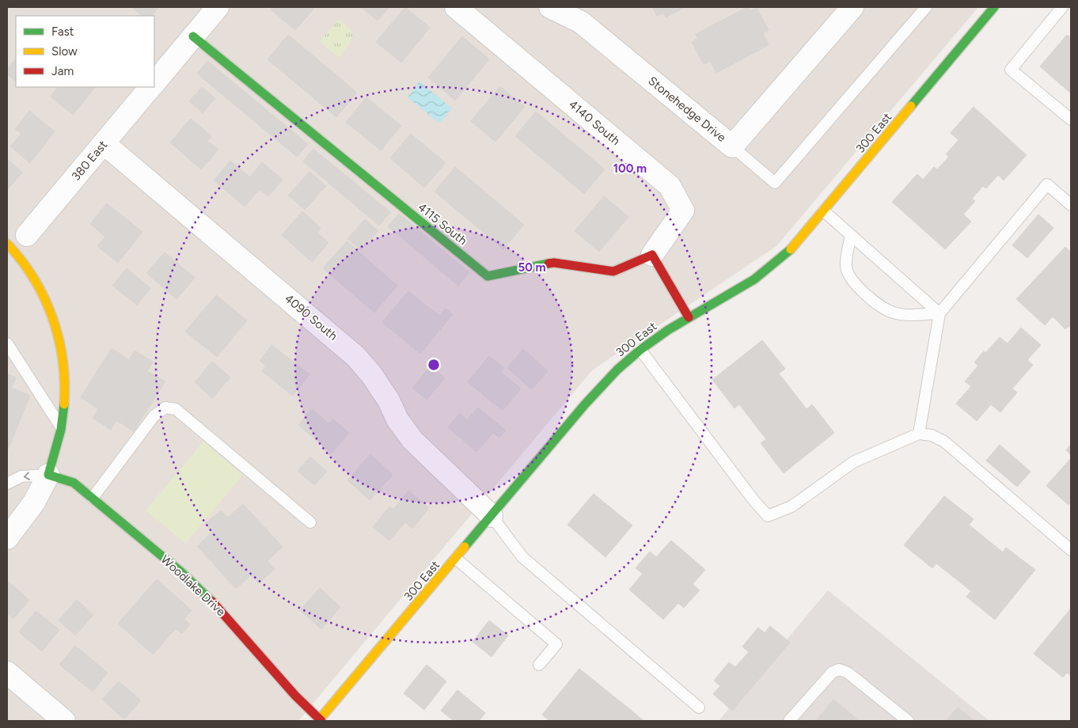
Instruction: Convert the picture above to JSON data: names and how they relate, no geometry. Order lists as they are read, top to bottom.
{
  "streets": {
    "street": [
      "Stonehedge Drive",
      "4140 South",
      "300 East",
      "380 East",
      "4115 South",
      "4090 South",
      "Woodlake Drive"
    ]
  },
  "crossings": [
    ["4140 South", "4115 South"],
    ["300 East", "4090 South"],
    ["300 East", "Woodlake Drive"],
    ["380 East", "4115 South"],
    ["380 East", "4090 South"]
  ],
  "legend": ["Fast", "Slow", "Jam"],
  "rings": ["100 m", "50 m"]
}
